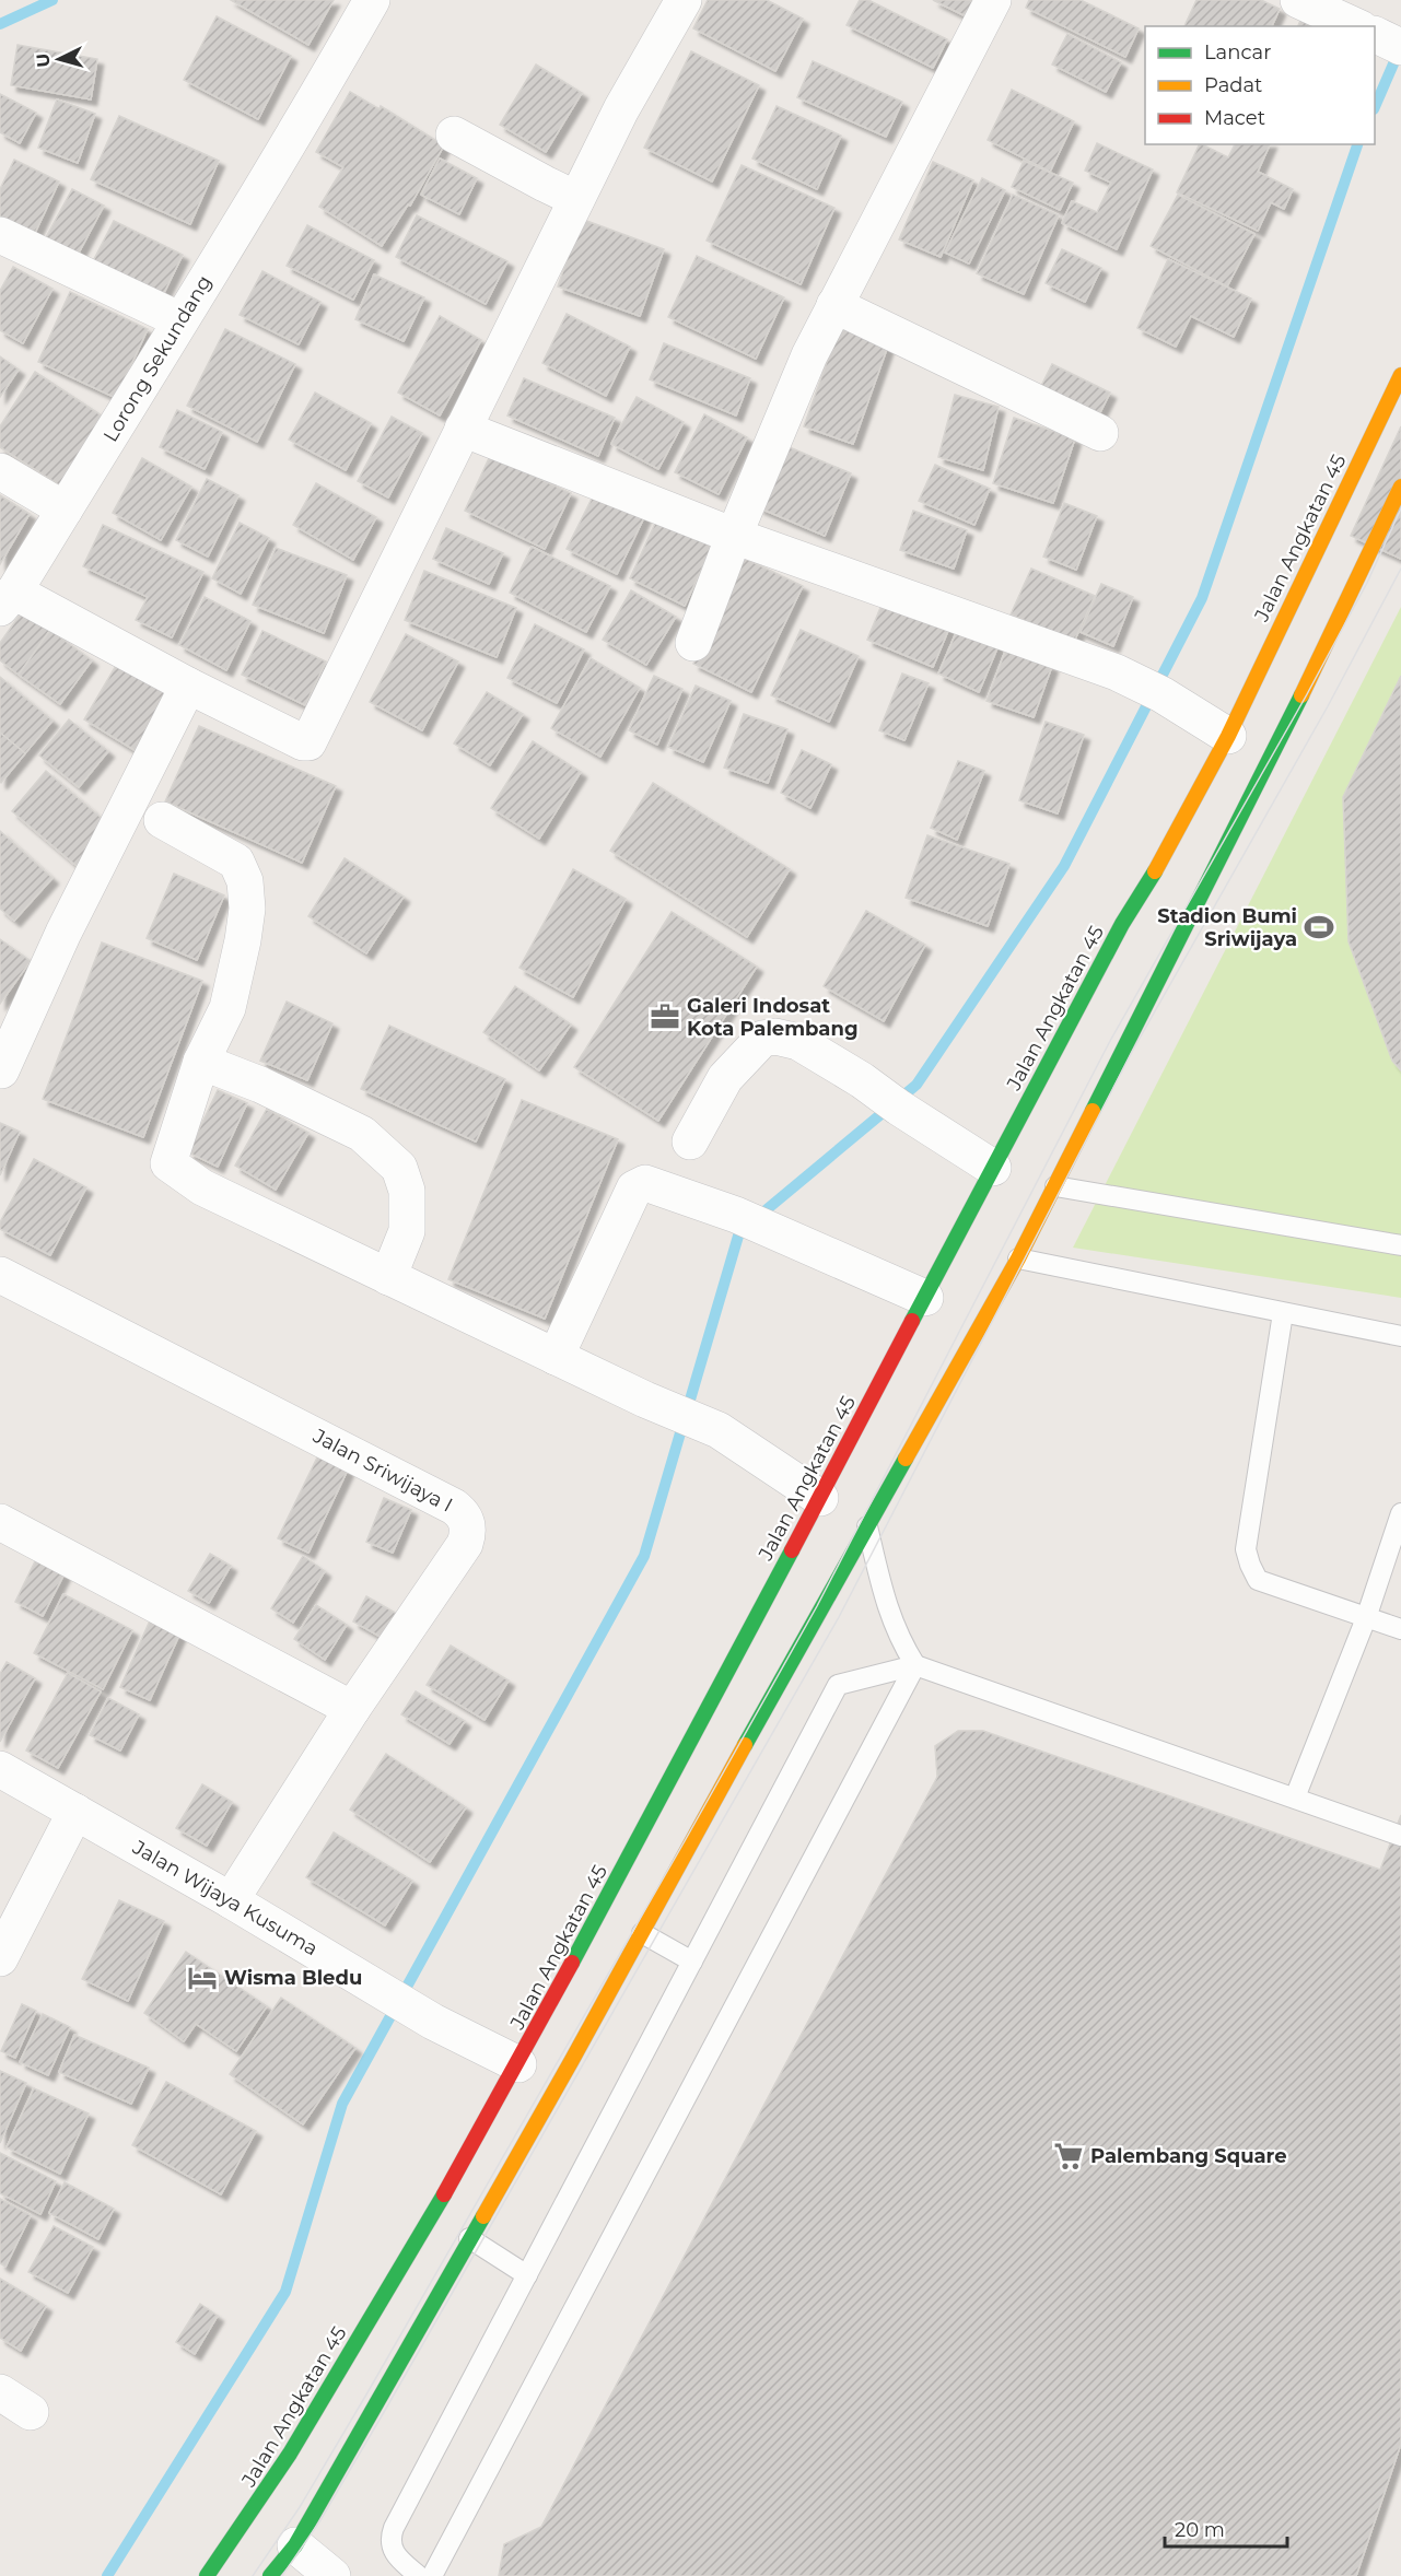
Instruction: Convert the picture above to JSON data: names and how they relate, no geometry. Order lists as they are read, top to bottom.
{
  "streets": {
    "main road": ["Jalan Angkatan 45"],
    "street": ["Lorong Sekundang", "Jalan Sriwijaya I", "Jalan Wijaya Kusuma"]
  },
  "crossings": [
    ["Jalan Angkatan 45", "Jalan Wijaya Kusuma"],
    ["Jalan Sriwijaya I", "Jalan Wijaya Kusuma"]
  ],
  "places": {
    "sports": ["Stadion Bumi Sriwijaya"],
    "office": ["Galeri Indosat Kota Palembang"],
    "hotel": ["Wisma Bledu"],
    "supermarket": ["Palembang Square"]
  },
  "legend": ["Lancar", "Padat", "Macet"],
  "scale_bar": "20 m",
  "north": "left"
}
